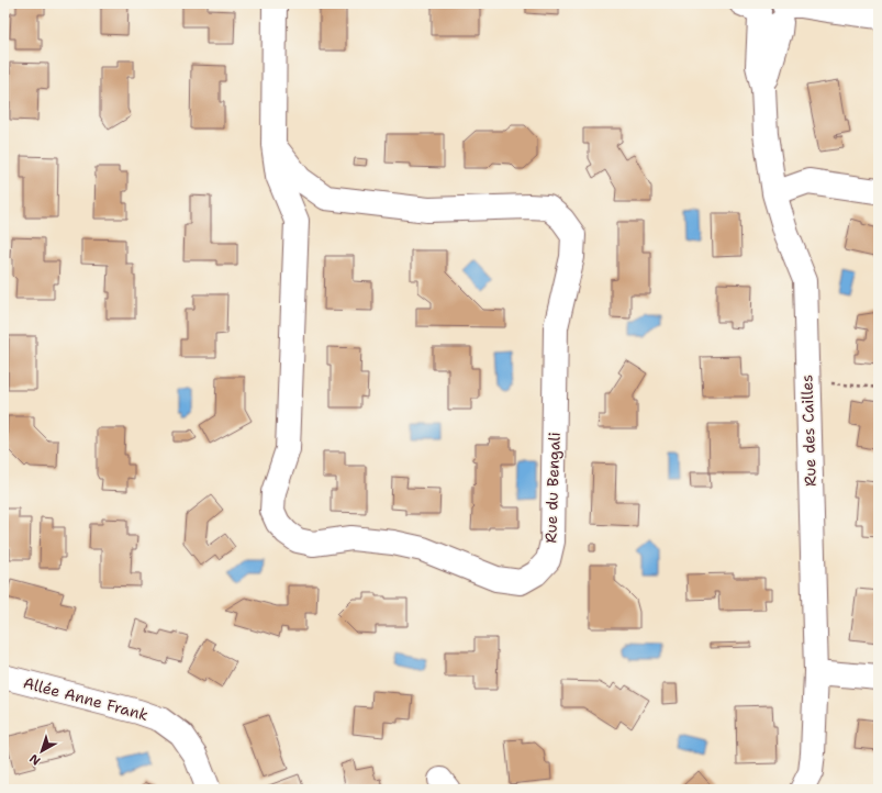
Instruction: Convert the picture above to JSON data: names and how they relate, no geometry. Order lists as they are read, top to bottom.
{
  "streets": {
    "street": ["Rue des Cailles", "Rue du Bengali", "Allée Anne Frank"]
  },
  "north": "bottom left"
}
